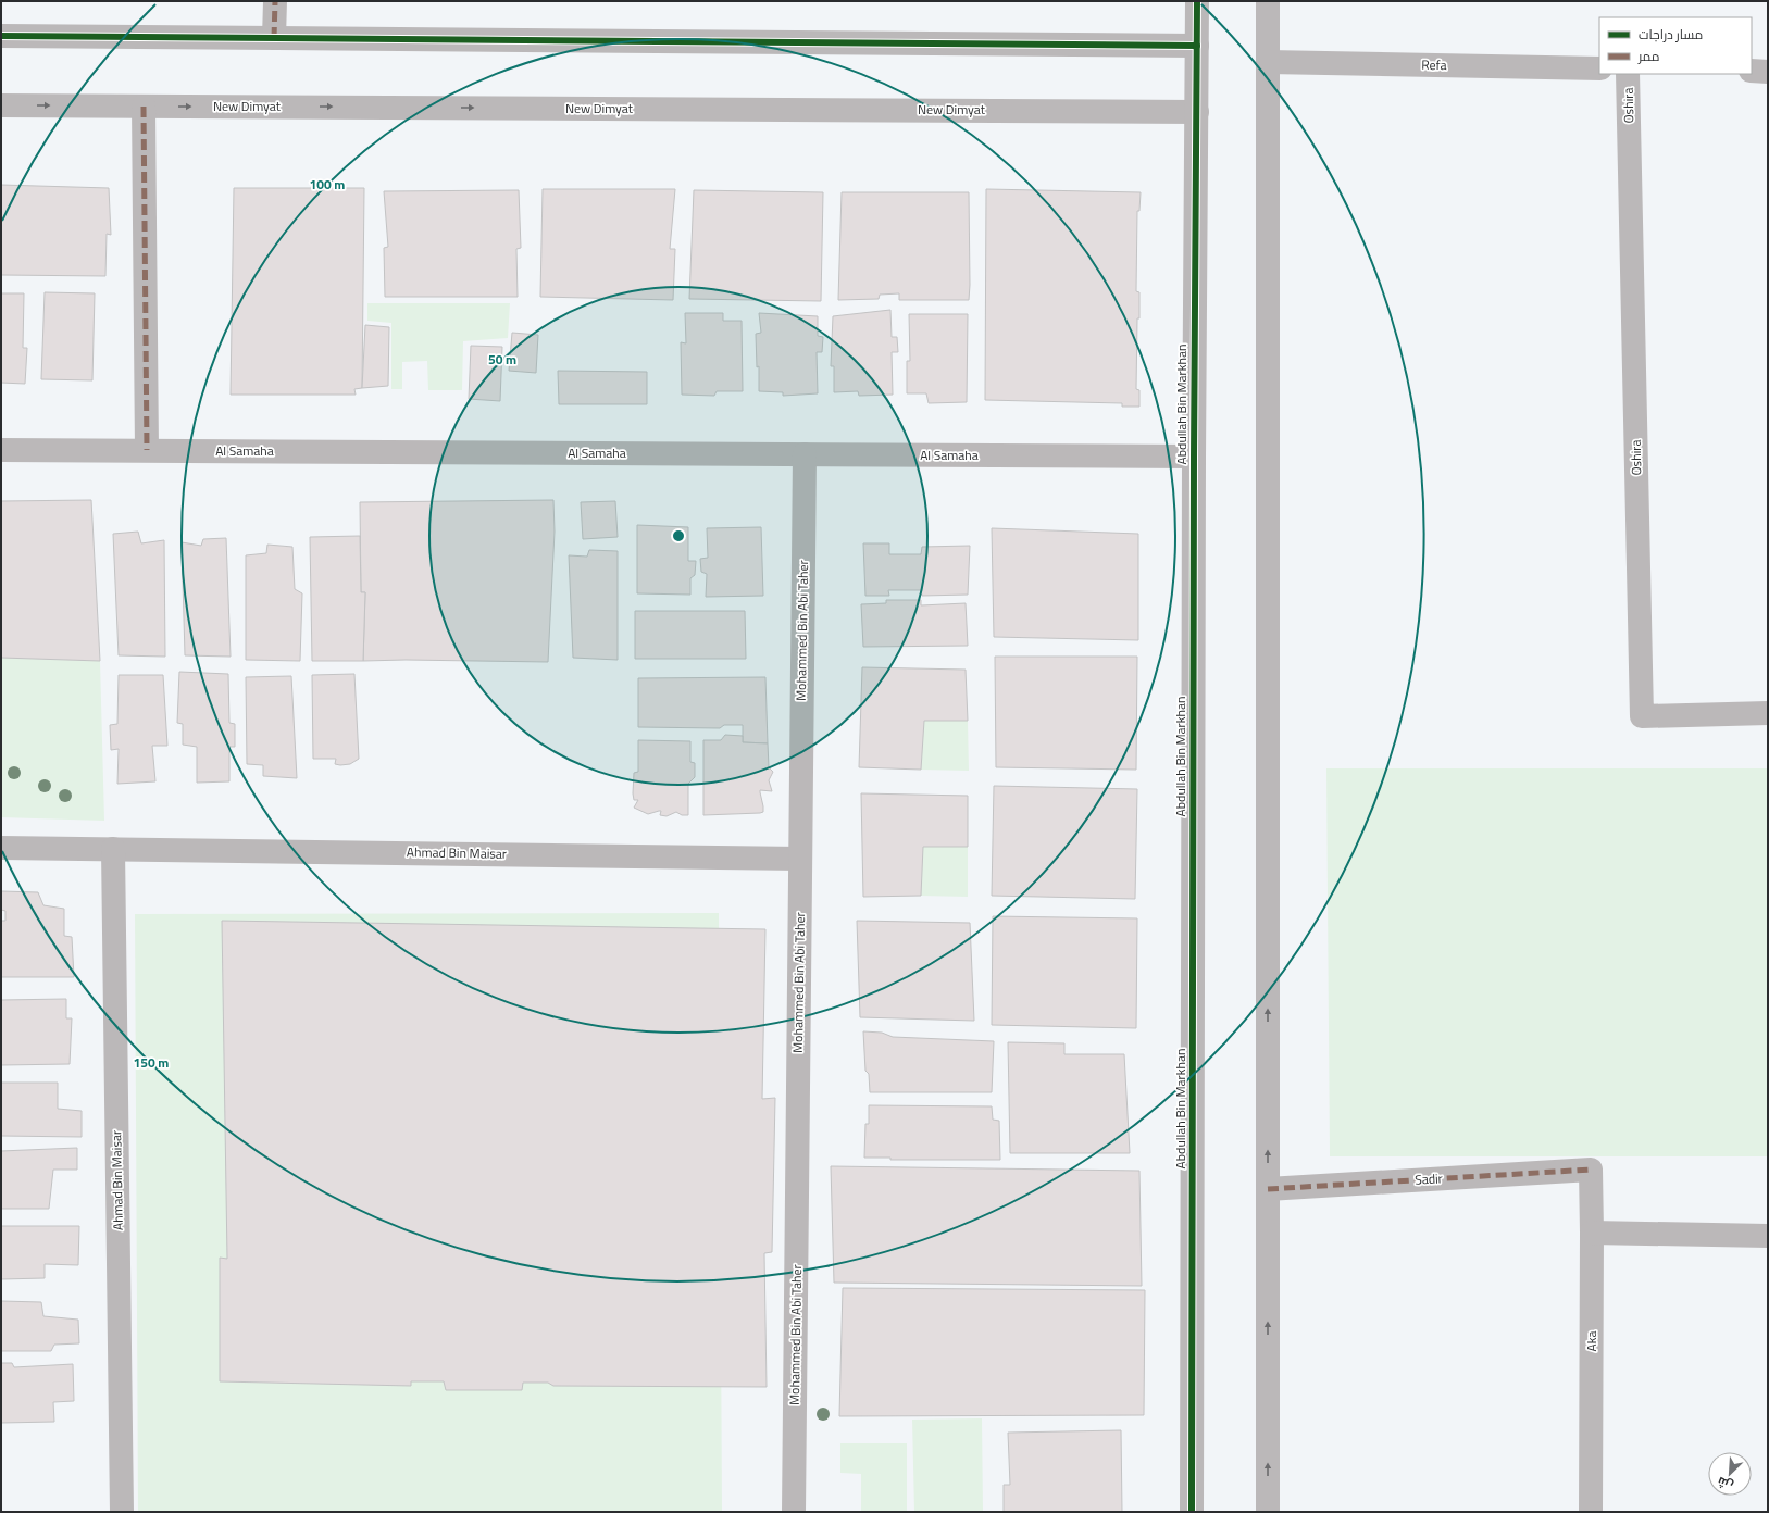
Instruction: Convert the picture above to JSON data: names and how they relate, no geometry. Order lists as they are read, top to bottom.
{
  "streets": {
    "street": [
      "Refa",
      "Oshira",
      "New Dimyat",
      "Abdullah Bin Markhan",
      "Al Samaha",
      "Mohammed Bin Abi Taher",
      "Ahmad Bin Maisar",
      "Sadir",
      "Aka"
    ]
  },
  "crossings": [
    ["New Dimyat", "Abdullah Bin Markhan"],
    ["Abdullah Bin Markhan", "Al Samaha"],
    ["Al Samaha", "Mohammed Bin Abi Taher"],
    ["Mohammed Bin Abi Taher", "Ahmad Bin Maisar"],
    ["Sadir", "Aka"]
  ],
  "legend": ["مسار دراجات", "ممر"],
  "north": "bottom left",
  "rings": ["100 m", "50 m", "150 m"]
}
